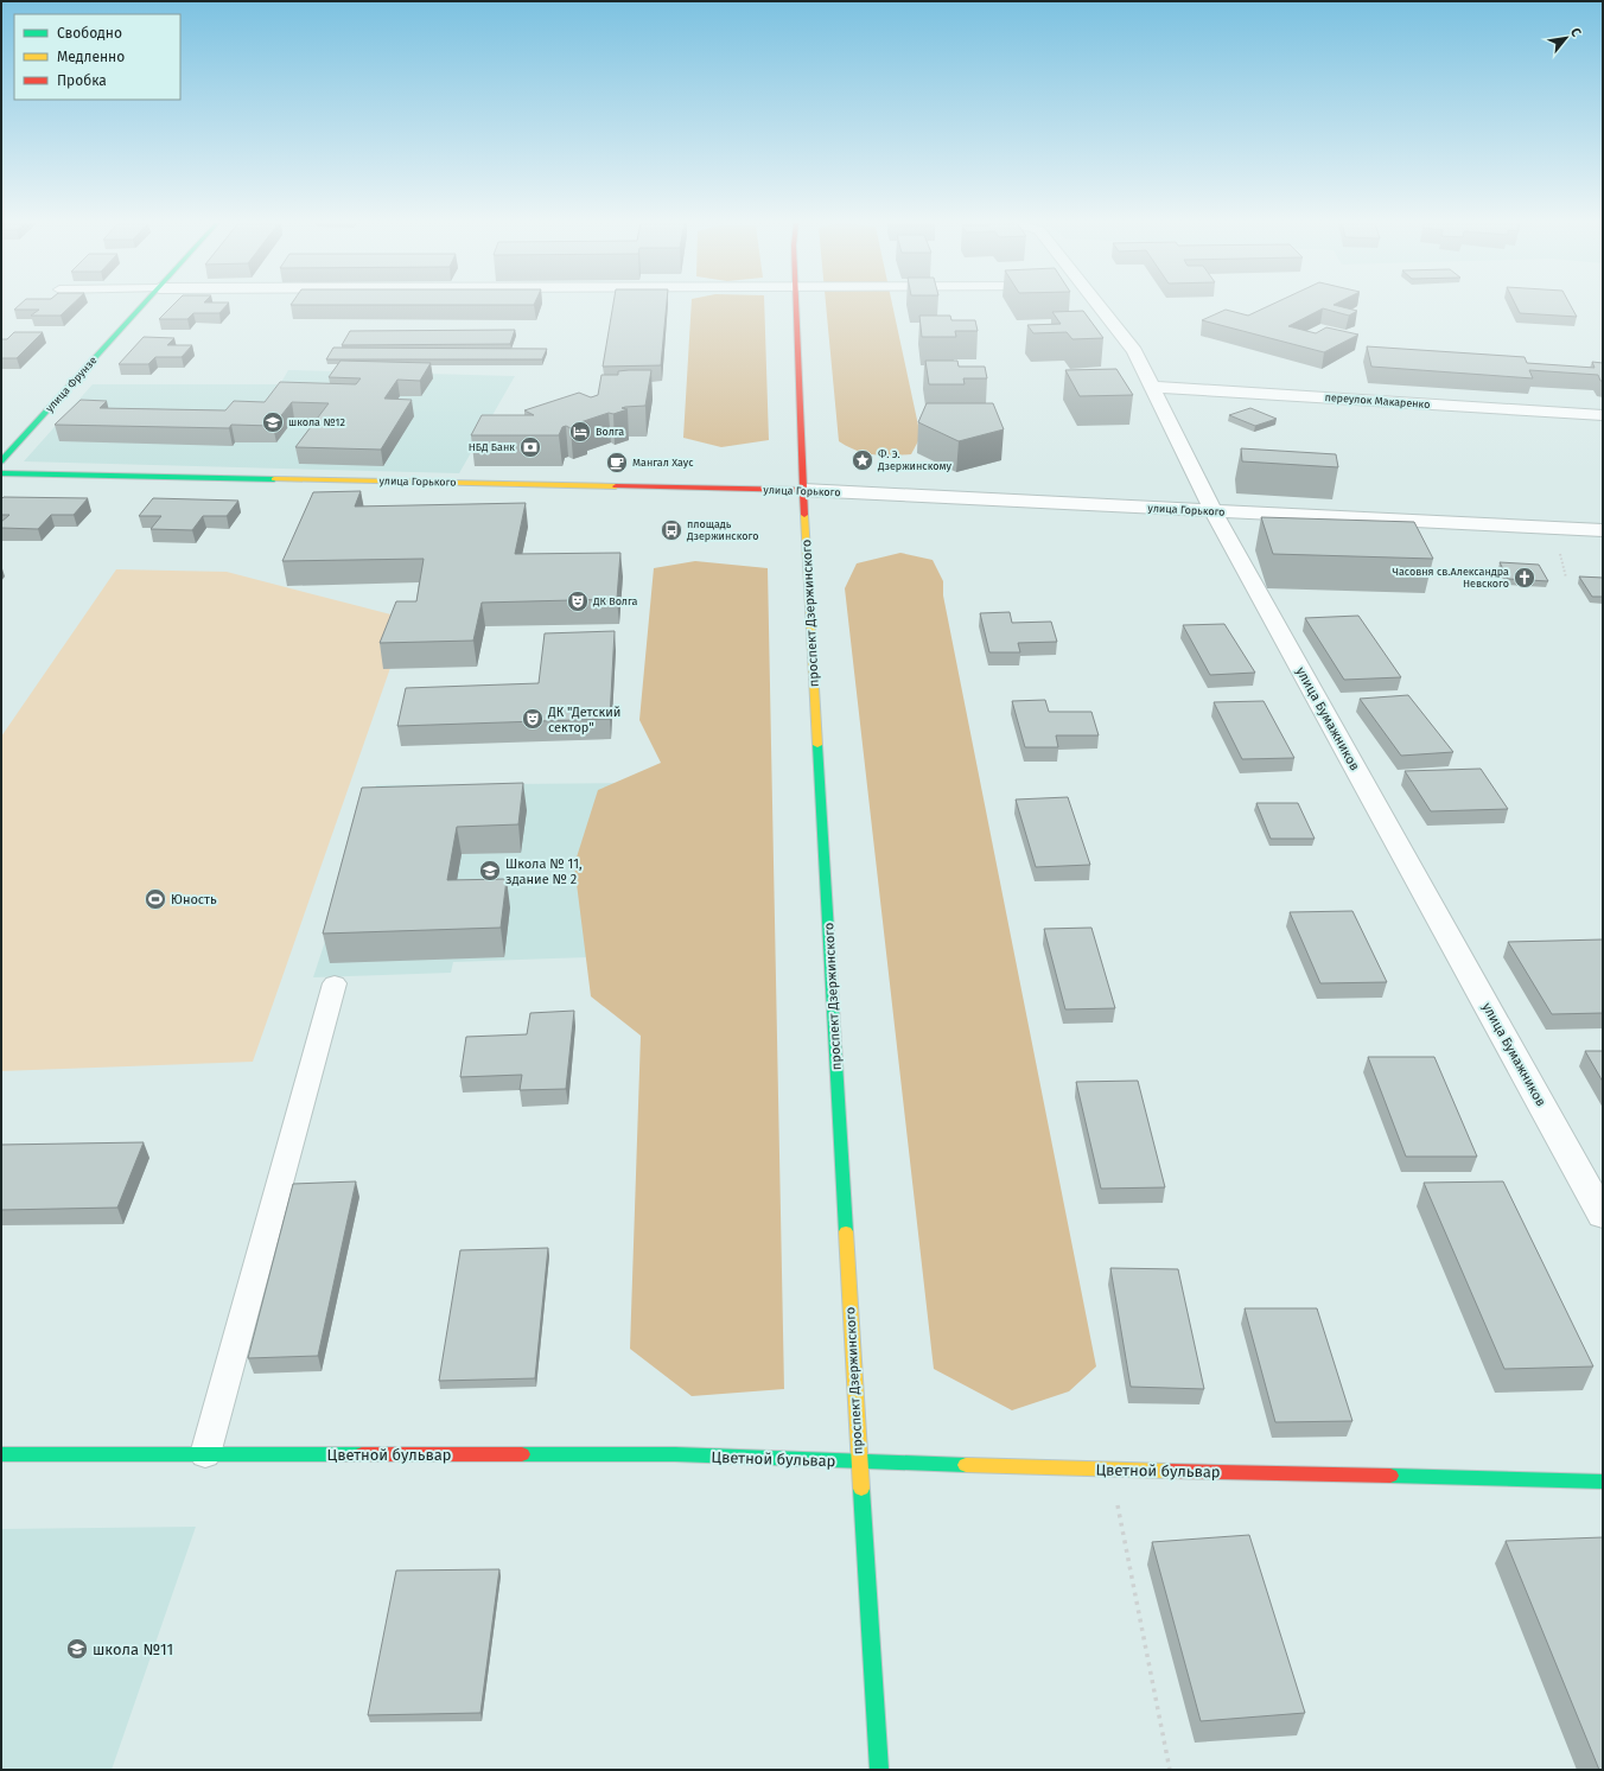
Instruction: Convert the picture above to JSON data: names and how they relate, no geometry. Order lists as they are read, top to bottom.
{
  "streets": {
    "street": [
      "улица Фрунзе",
      "переулок Макаренко",
      "улица Горького",
      "проспект Дзержинского",
      "улица Бумажников",
      "Цветной бульвар"
    ]
  },
  "crossings": [
    ["переулок Макаренко", "улица Бумажников"],
    ["улица Горького", "проспект Дзержинского"],
    ["улица Горького", "улица Бумажников"],
    ["проспект Дзержинского", "Цветной бульвар"]
  ],
  "places": {
    "school or university": ["школа №12", "Школа № 11, здание № 2", "школа №11"],
    "hotel": ["Волга"],
    "bank": ["НБД Банк"],
    "place": ["Ф. Э. Дзержинскому"],
    "cafe": ["Мангал Хаус"],
    "bus stop": ["площадь Дзержинского"],
    "church": ["Часовня св.Александра Невского"],
    "theatre": ["ДК Волга", "ДК \"Детский сектор\""],
    "sports": ["Юность"]
  },
  "legend": ["Свободно", "Медленно", "Пробка"],
  "north": "top right"
}
